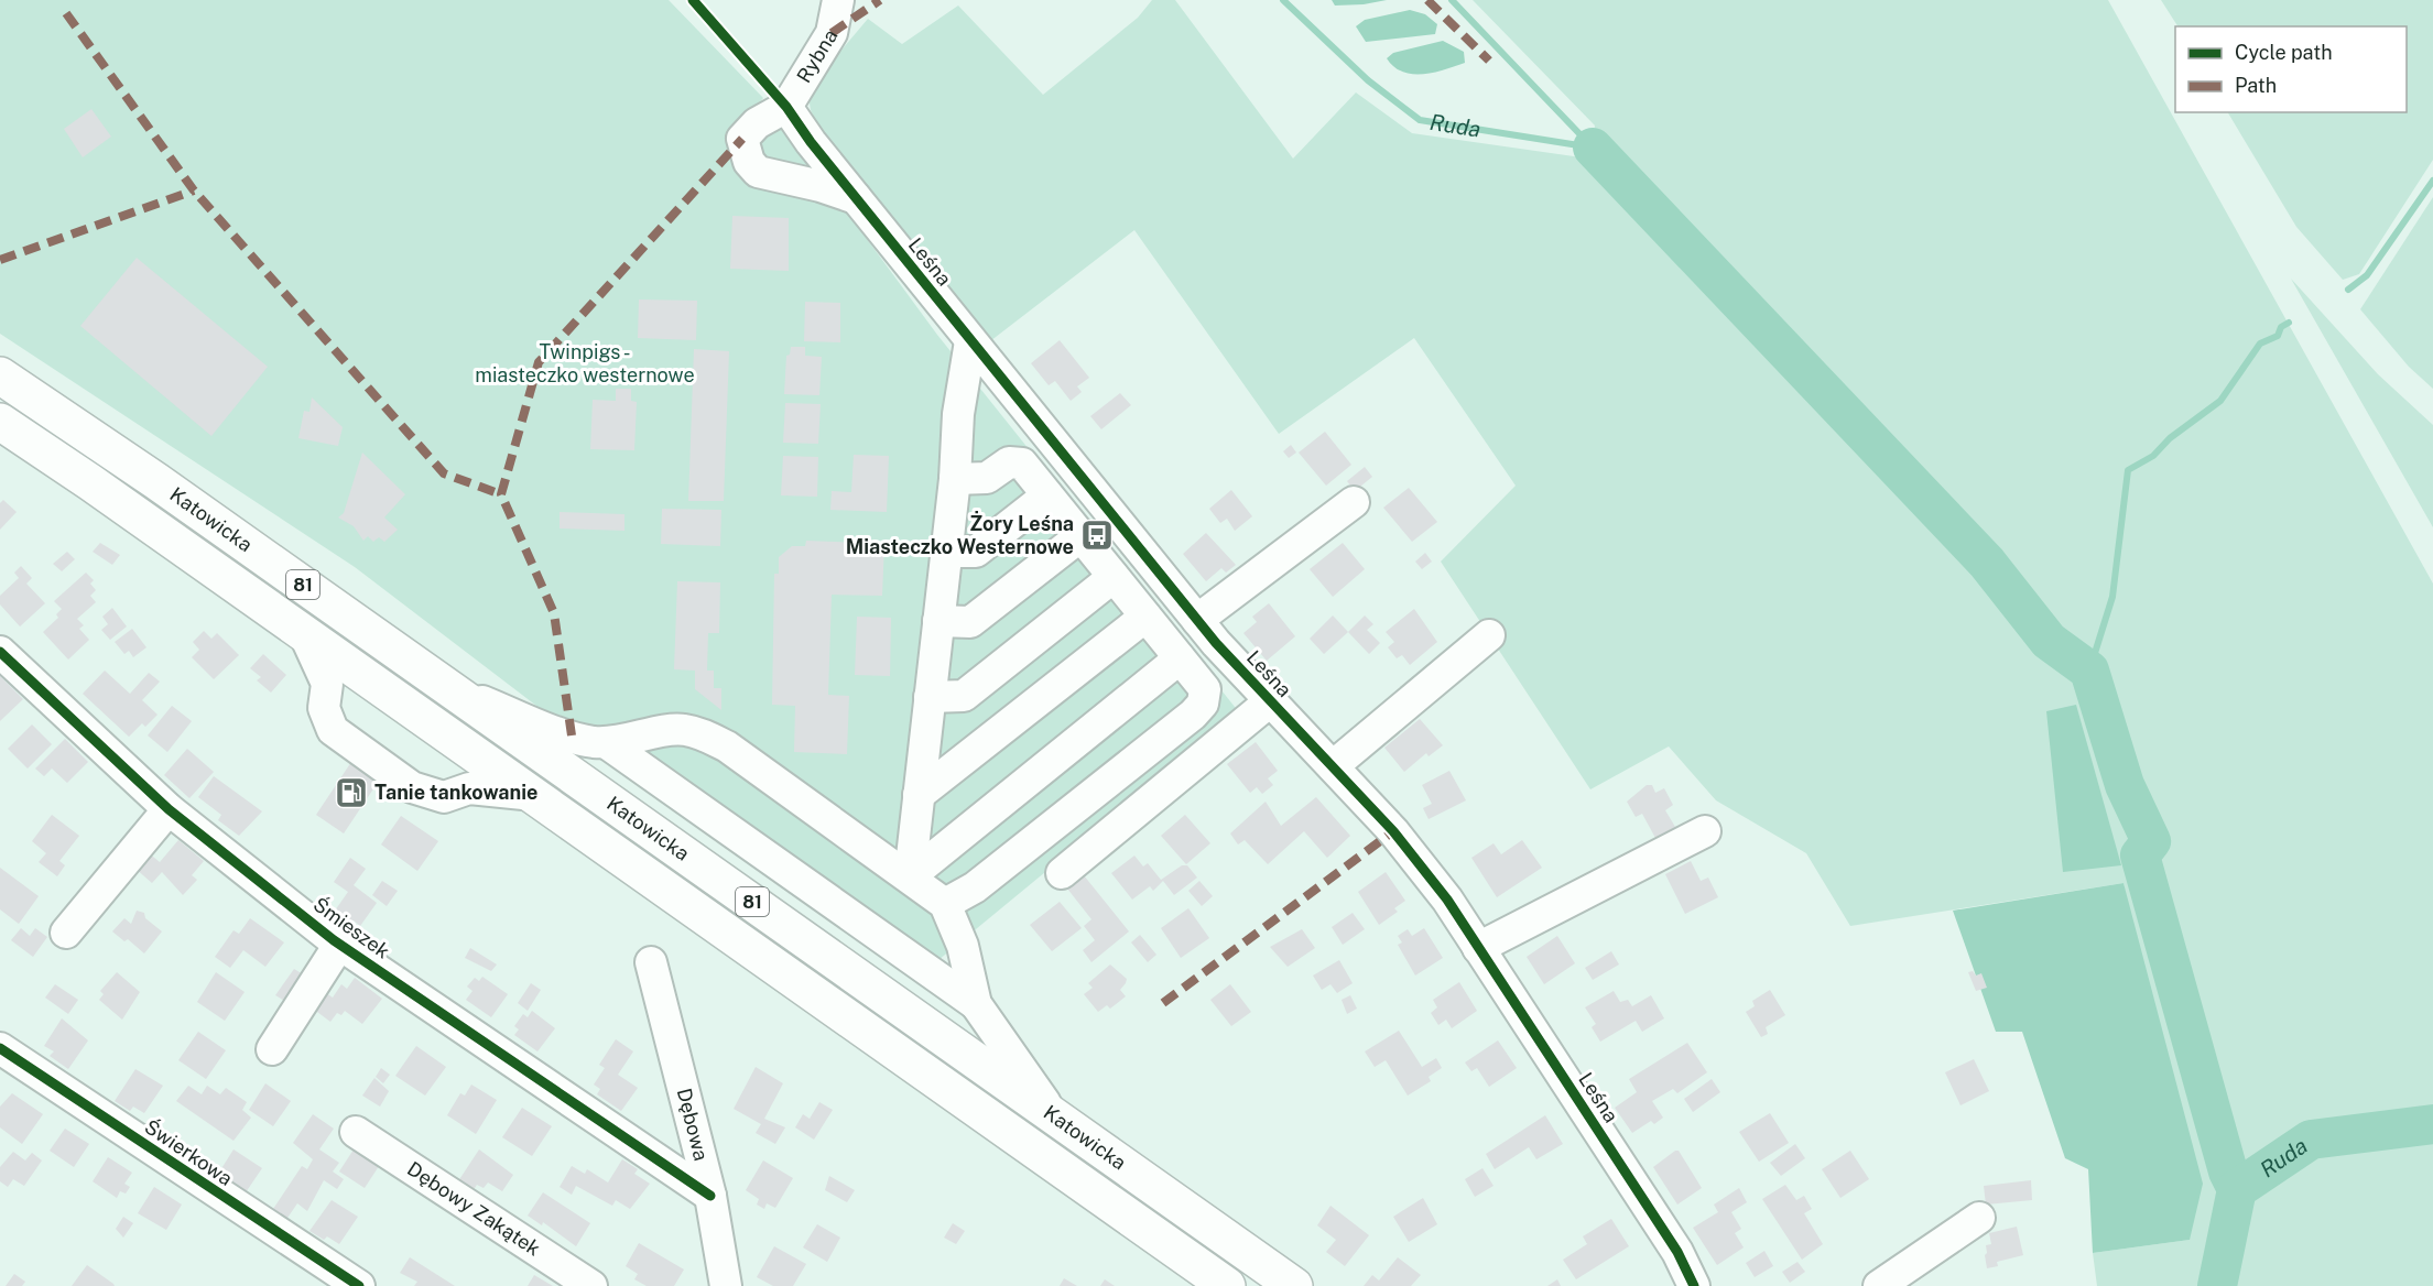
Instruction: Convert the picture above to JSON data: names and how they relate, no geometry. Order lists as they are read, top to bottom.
{
  "streets": {
    "main road": ["Katowicka", "81"],
    "street": [
      "Rybna",
      "Leśna",
      "Śmieszek",
      "Dębowa",
      "Świerkowa",
      "Dębowy Zakątek"
    ]
  },
  "crossings": [
    ["Rybna", "Leśna"],
    ["Śmieszek", "Dębowa"]
  ],
  "water": ["Ruda"],
  "parks": ["Twinpigs - miasteczko westernowe"],
  "places": {
    "bus stop": ["Żory Leśna Miasteczko Westernowe"],
    "fuel station": ["Tanie tankowanie"]
  },
  "legend": ["Cycle path", "Path"]
}
